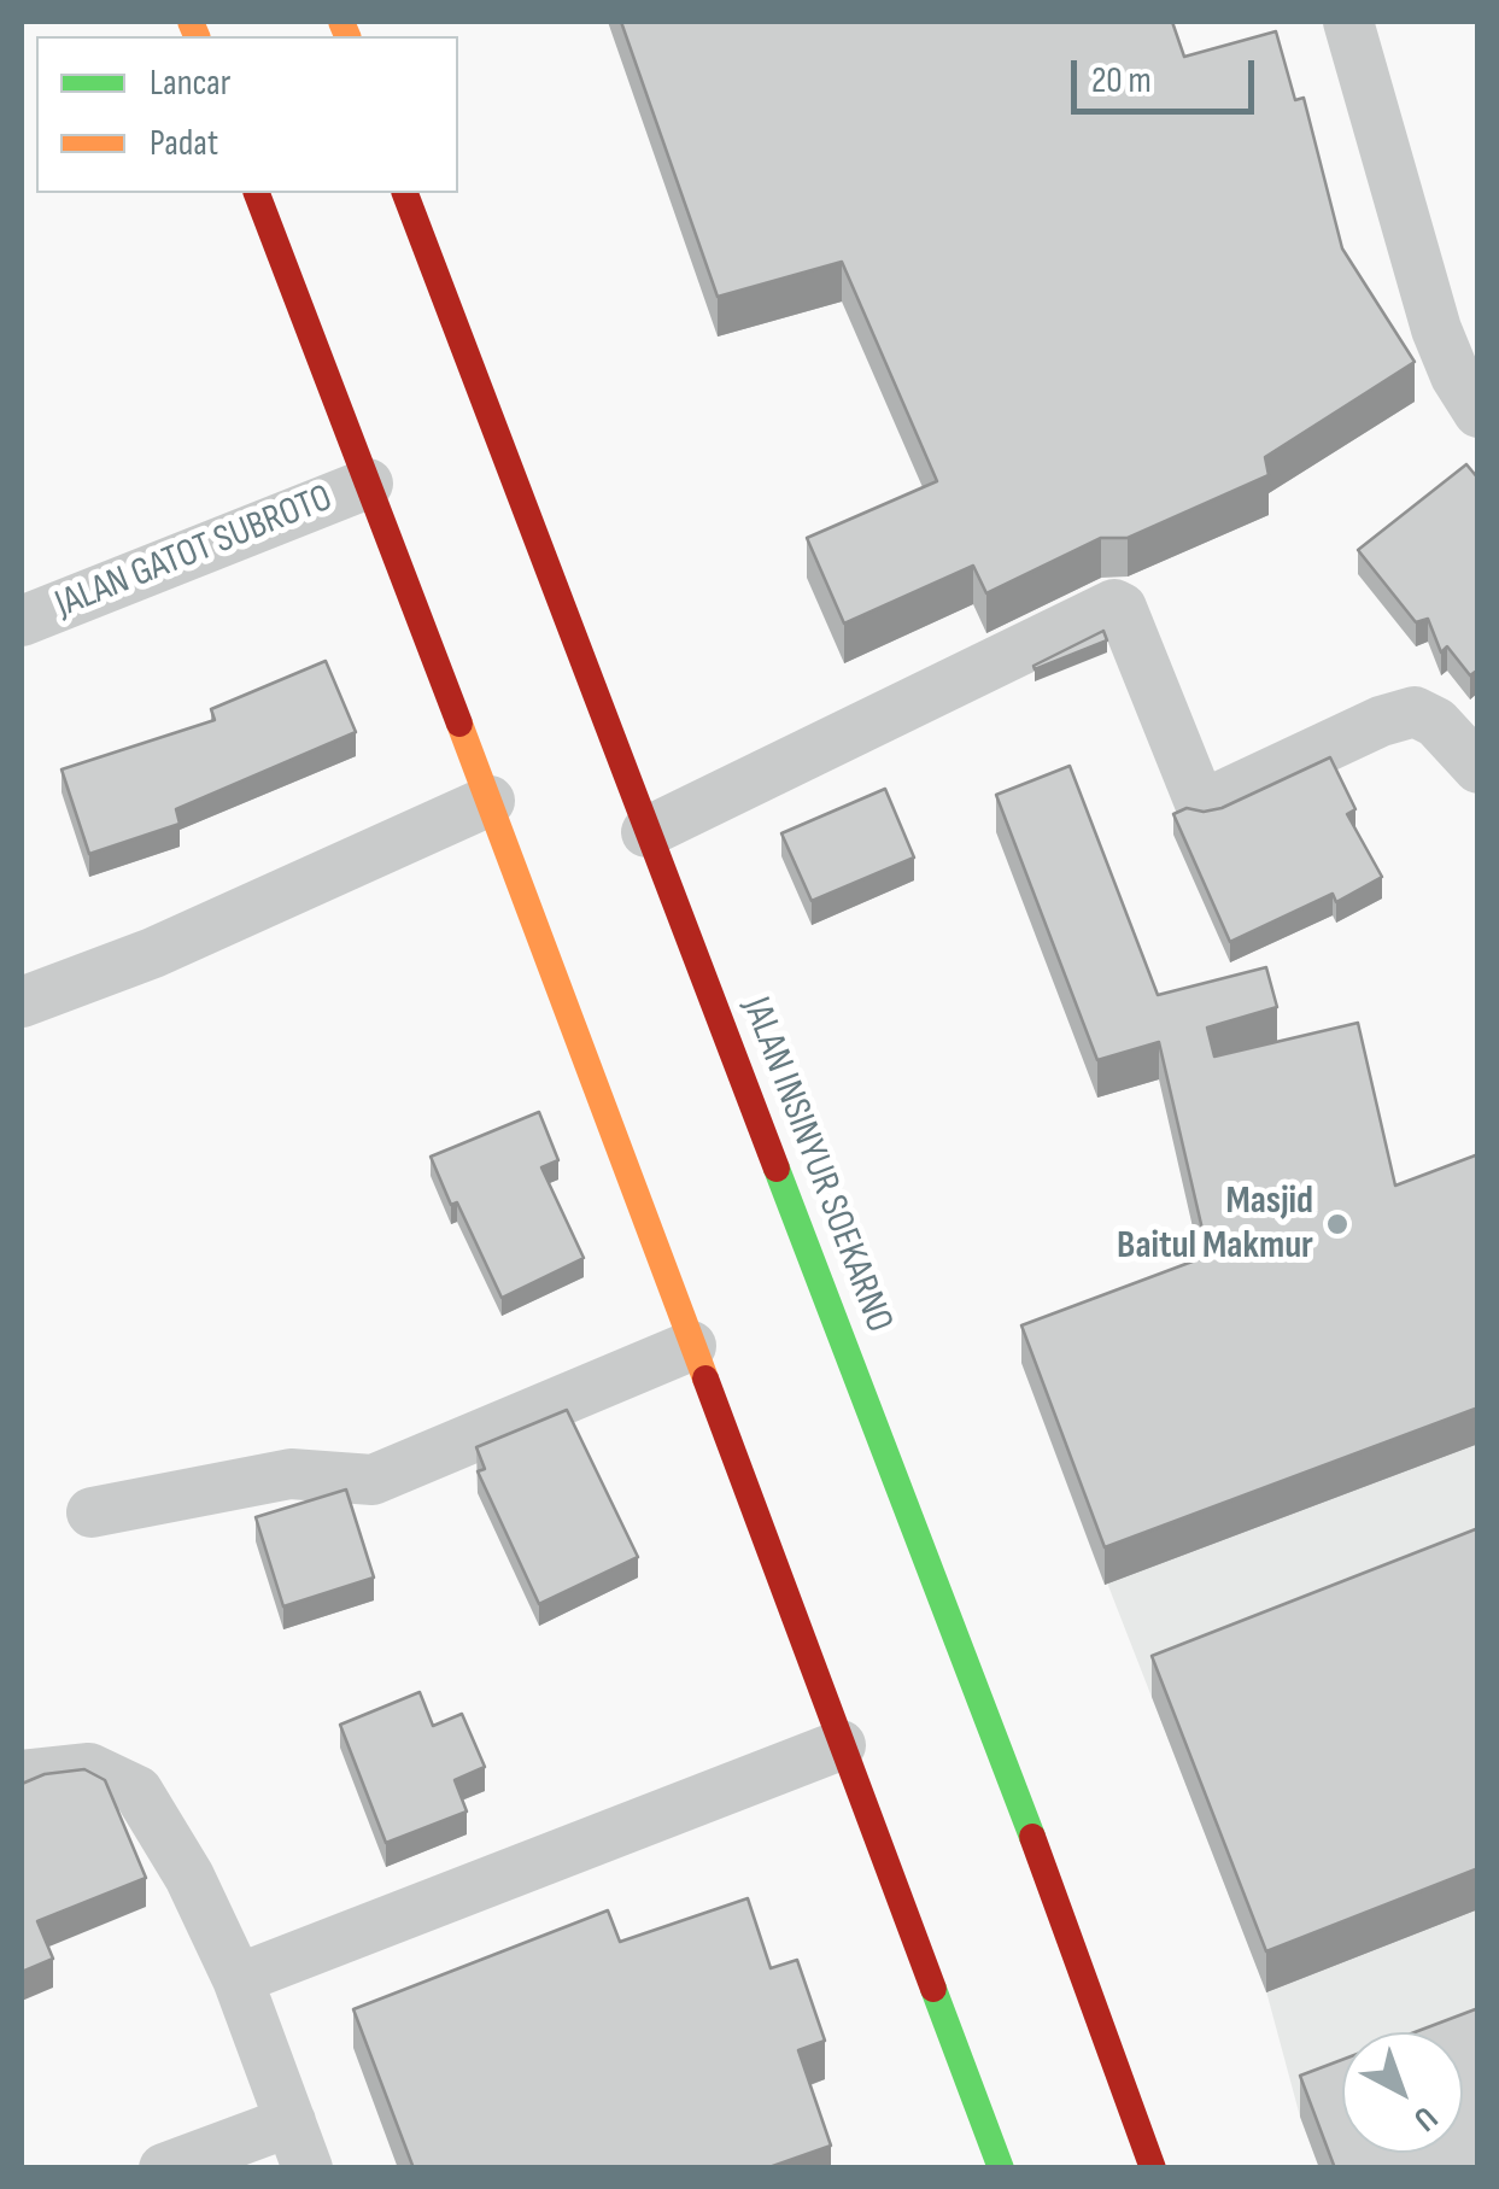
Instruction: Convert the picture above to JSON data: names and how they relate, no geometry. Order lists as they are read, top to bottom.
{
  "streets": {
    "main road": ["JALAN INSINYUR SOEKARNO"],
    "street": ["JALAN GATOT SUBROTO"]
  },
  "places": ["Masjid Baitul Makmur"],
  "legend": ["Lancar", "Padat"],
  "scale_bar": "20 m",
  "north": "bottom right"
}
